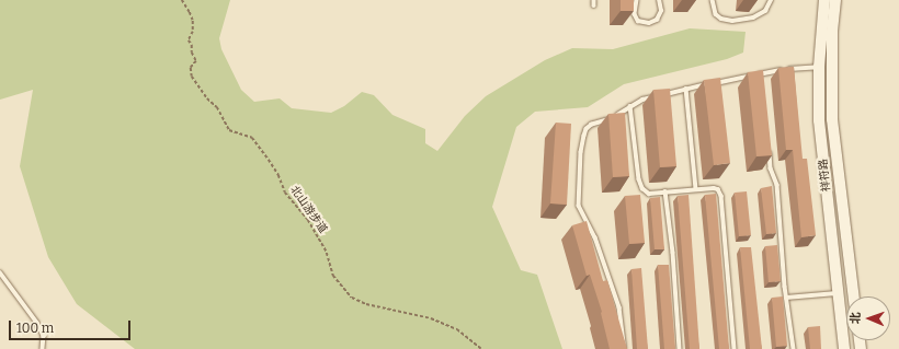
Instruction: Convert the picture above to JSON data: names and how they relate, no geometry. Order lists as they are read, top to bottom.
{
  "streets": {
    "main road": ["祥符路"],
    "path": ["北山游步道"]
  },
  "scale_bar": "100 m",
  "north": "left"
}
